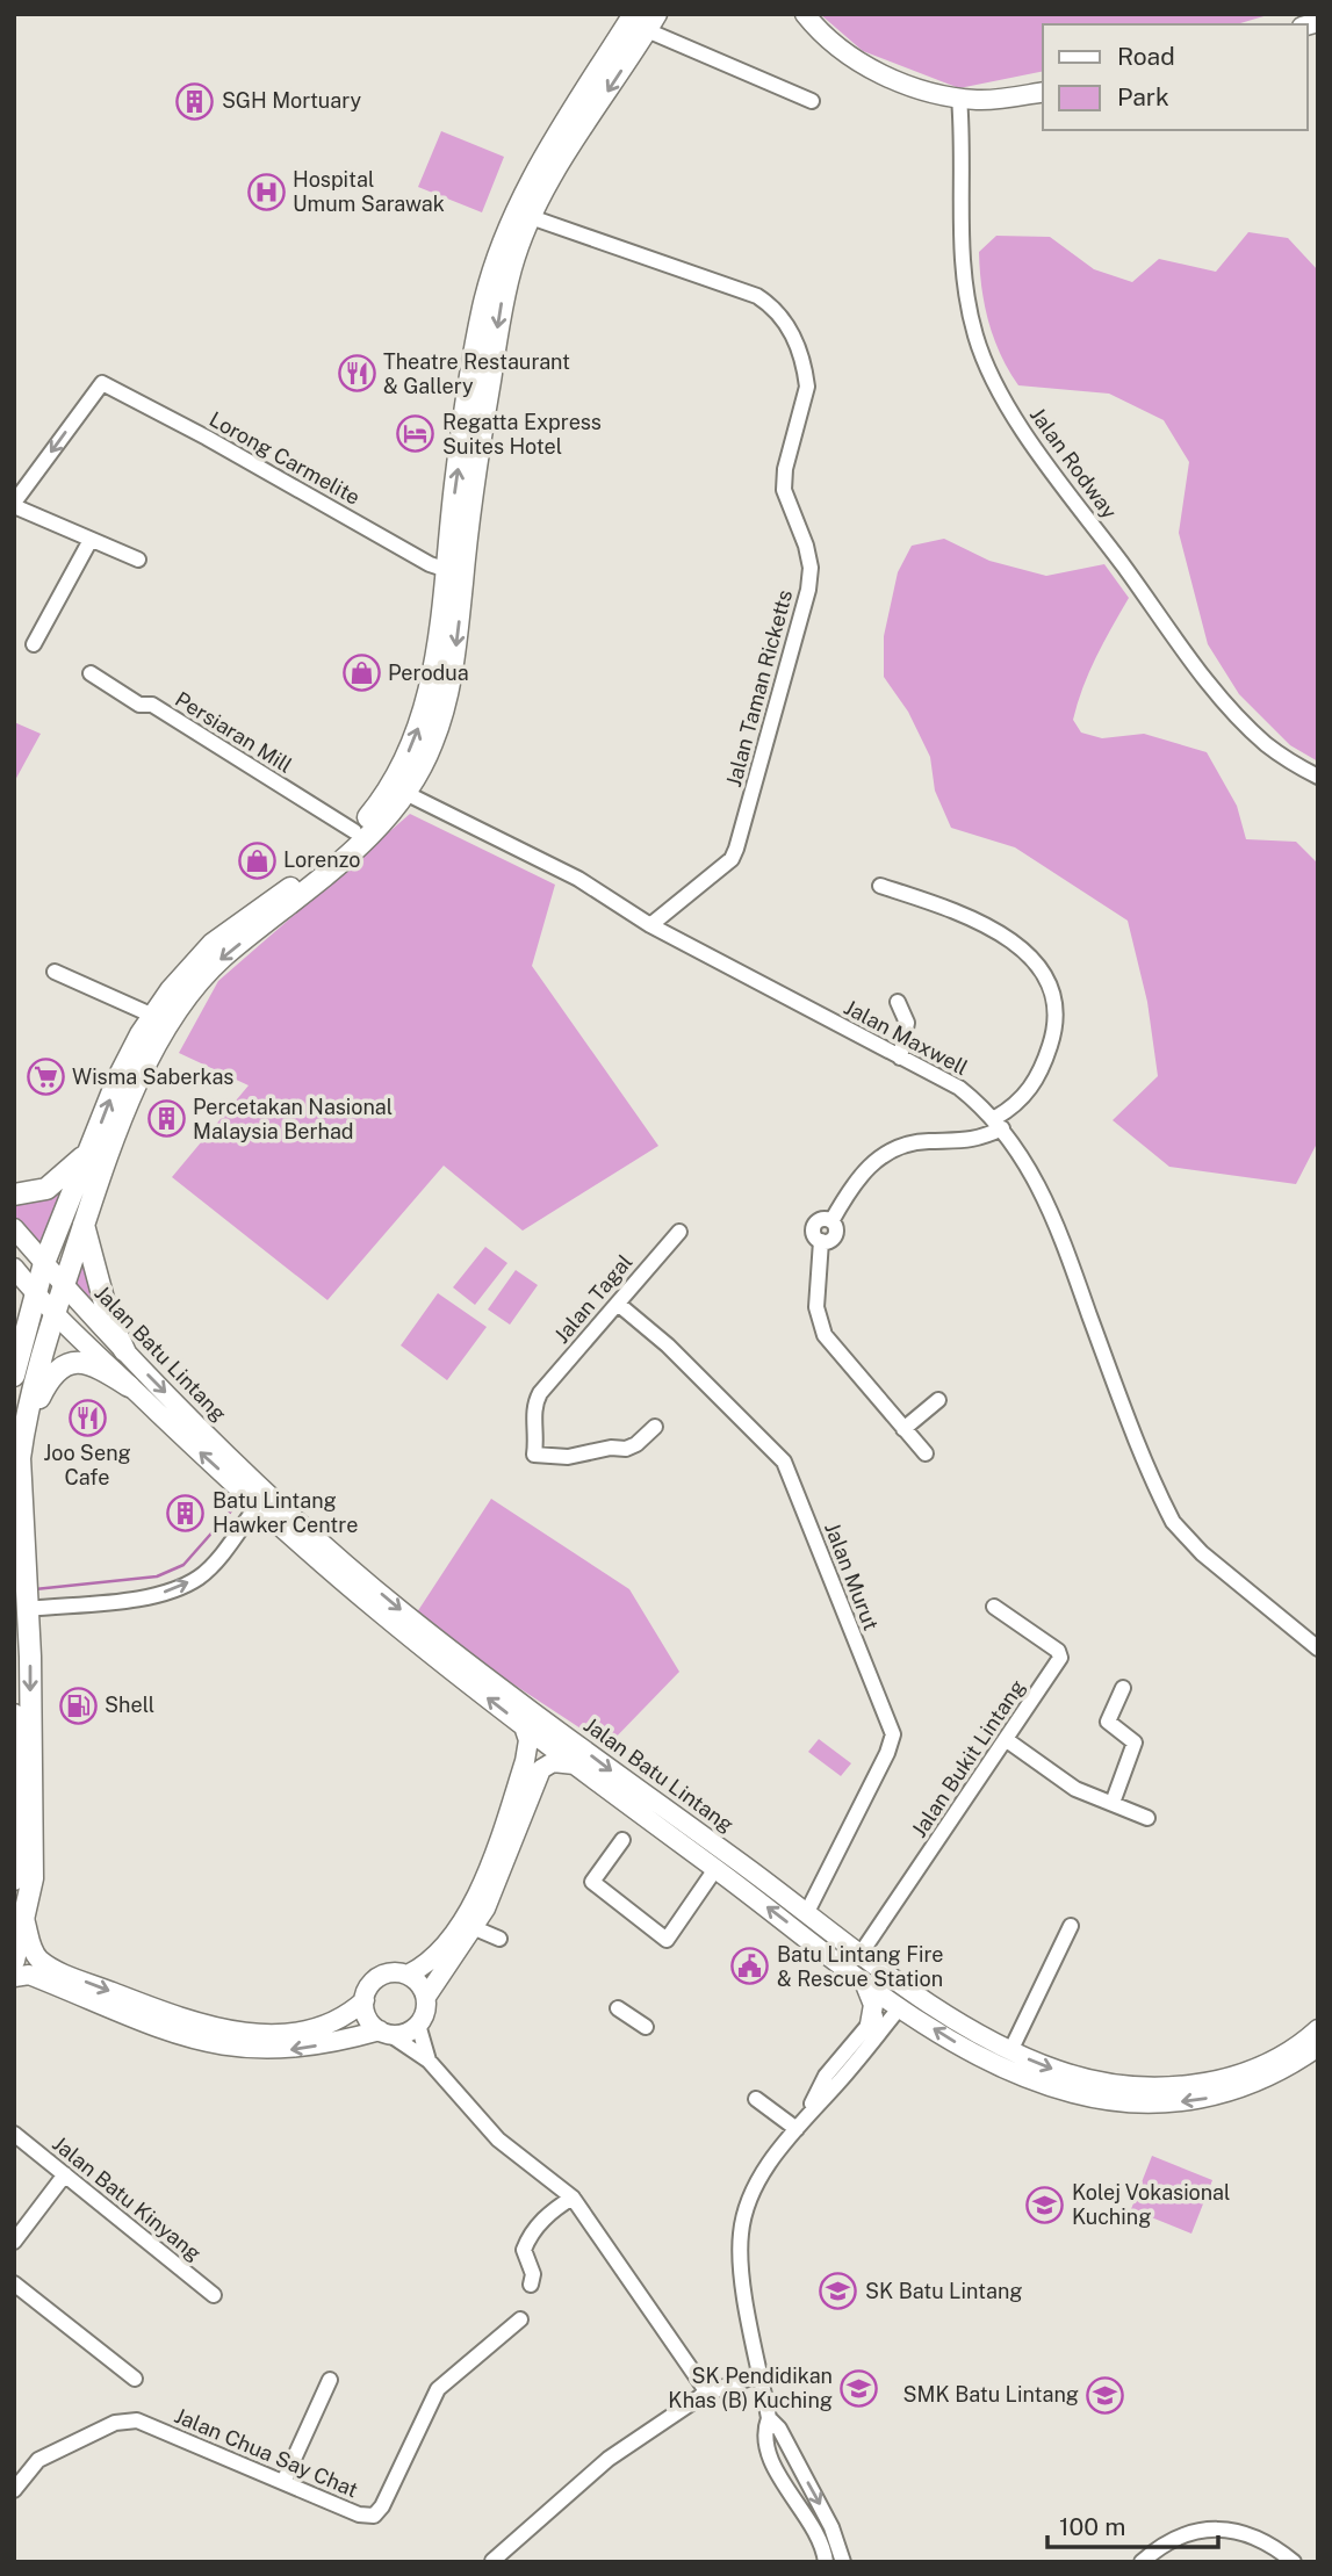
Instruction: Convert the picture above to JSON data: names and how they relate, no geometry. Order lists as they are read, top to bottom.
{
  "streets": {
    "main road": ["Jalan Batu Lintang"],
    "street": [
      "Lorong Carmelite",
      "Jalan Rodway",
      "Jalan Taman Ricketts",
      "Persiaran Mill",
      "Jalan Maxwell",
      "Jalan Tagal",
      "Jalan Murut",
      "Jalan Bukit Lintang",
      "Jalan Batu Kinyang",
      "Jalan Chua Say Chat"
    ]
  },
  "crossings": [
    ["Jalan Taman Ricketts", "Jalan Maxwell"],
    ["Jalan Tagal", "Jalan Murut"],
    ["Jalan Batu Lintang", "Jalan Murut"],
    ["Jalan Batu Lintang", "Jalan Bukit Lintang"]
  ],
  "one_way": ["Lorong Carmelite"],
  "places": {
    "building": ["SGH Mortuary", "Percetakan Nasional Malaysia Berhad", "Batu Lintang Hawker Centre"],
    "hospital": ["Hospital Umum Sarawak"],
    "restaurant": ["Theatre Restaurant & Gallery", "Joo Seng Cafe"],
    "hotel": ["Regatta Express Suites Hotel"],
    "shop": ["Perodua", "Lorenzo"],
    "supermarket": ["Wisma Saberkas"],
    "fuel station": ["Shell"],
    "public building": ["Batu Lintang Fire & Rescue Station"],
    "school or university": [
      "Kolej Vokasional Kuching",
      "SK Batu Lintang",
      "SK Pendidikan Khas (B) Kuching",
      "SMK Batu Lintang"
    ]
  },
  "legend": ["Road", "Park"],
  "scale_bar": "100 m"
}
